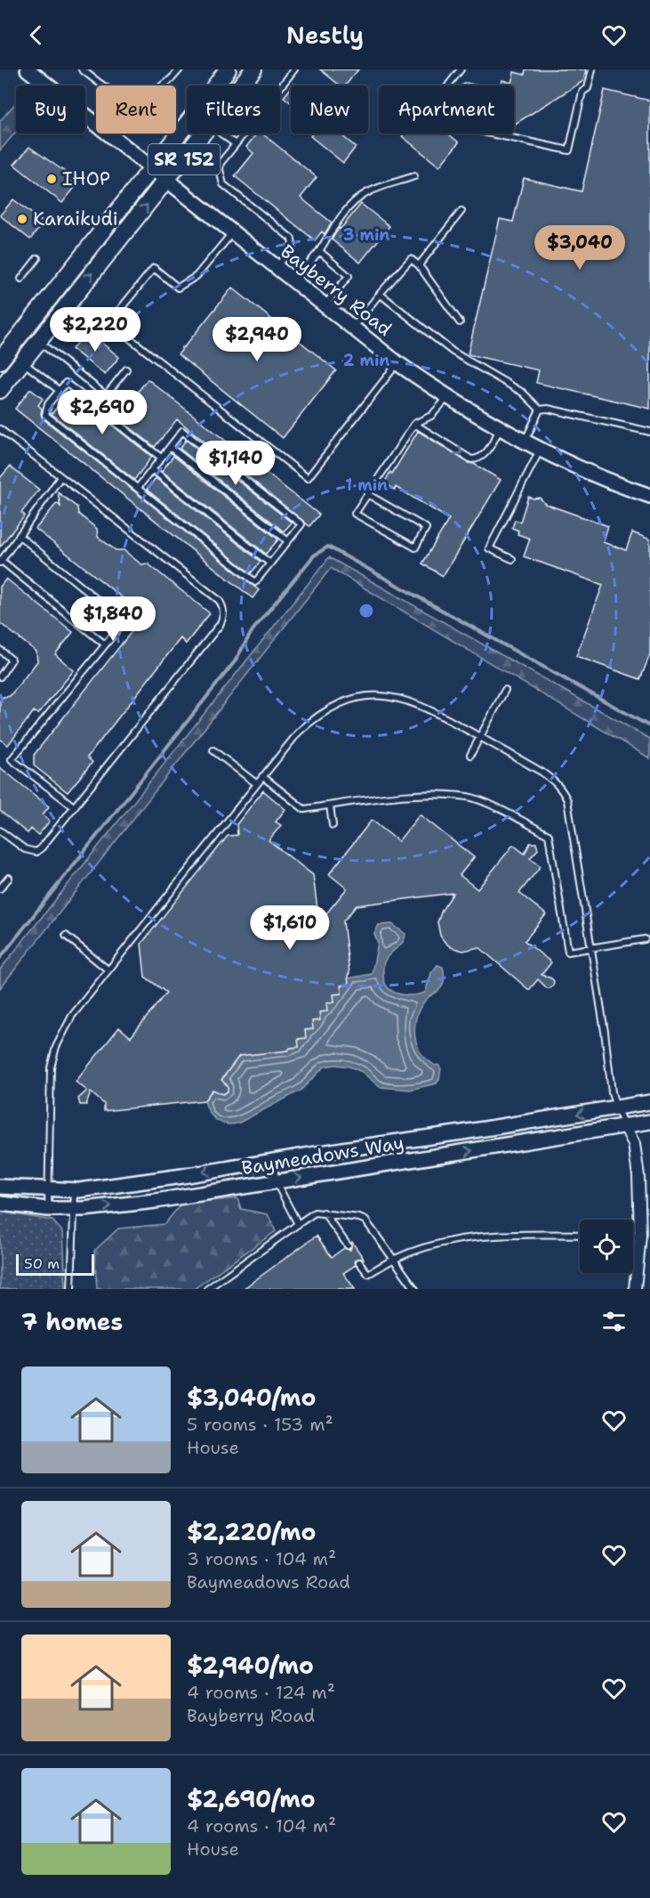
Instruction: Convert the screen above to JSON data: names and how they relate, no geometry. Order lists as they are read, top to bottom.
{
  "streets": {
    "main road": ["SR 152"],
    "street": ["Bayberry Road", "Baymeadows Way"]
  },
  "crossings": [
    ["SR 152", "Bayberry Road"]
  ],
  "places": ["IHOP", "Karaikudi"],
  "scale_bar": "50 m",
  "page": {
    "header": "Nestly",
    "chip": [
      "Buy",
      "Rent",
      "Filters",
      "New",
      "Apartment"
    ],
    "price": [
      "$3,040",
      "$2,220",
      "$2,940",
      "$2,690",
      "$1,140",
      "$1,840",
      "$1,610"
    ],
    "scale": "50 m",
    "heading": "7 homes",
    "list": [
      {
        "name": "$3,040/mo",
        "note": "5 rooms · 153 m² · House"
      },
      {
        "name": "$2,220/mo",
        "note": "3 rooms · 104 m² · Baymeadows Road"
      },
      {
        "name": "$2,940/mo",
        "note": "4 rooms · 124 m² · Bayberry Road"
      },
      {
        "name": "$2,690/mo",
        "note": "4 rooms · 104 m² · House"
      }
    ]
  },
  "rings": ["3 min", "2 min", "1 min"]
}
